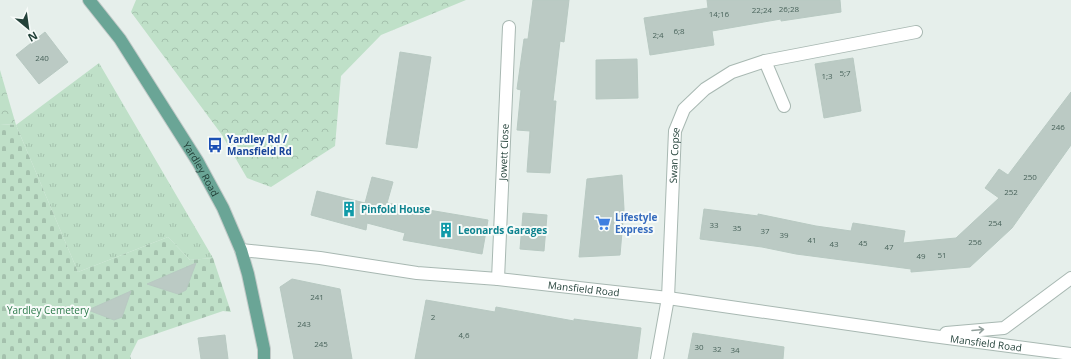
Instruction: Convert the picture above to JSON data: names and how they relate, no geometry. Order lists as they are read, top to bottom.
{
  "streets": {
    "main road": ["Yardley Road"],
    "street": ["Jowett Close", "Swan Copse", "Mansfield Road"]
  },
  "crossings": [
    ["Jowett Close", "Mansfield Road"],
    ["Swan Copse", "Mansfield Road"],
    ["Yardley Road", "Mansfield Road"]
  ],
  "parks": ["Yardley Cemetery"],
  "places": {
    "bus stop": ["Yardley Rd / Mansfield Rd"],
    "building": ["Pinfold House", "Leonards Garages"],
    "supermarket": ["Lifestyle Express"]
  },
  "house_numbers": [
    "26;28",
    "22;24",
    "14;16",
    "6;8",
    "2;4",
    "240",
    "5;7",
    "1;3",
    "246",
    "250",
    "252",
    "254",
    "33",
    "35",
    "37",
    "39",
    "41",
    "256",
    "45",
    "43",
    "47",
    "51",
    "49",
    "241",
    "2",
    "243",
    "4,6",
    "245",
    "30",
    "32",
    "34"
  ],
  "north": "bottom right"
}
